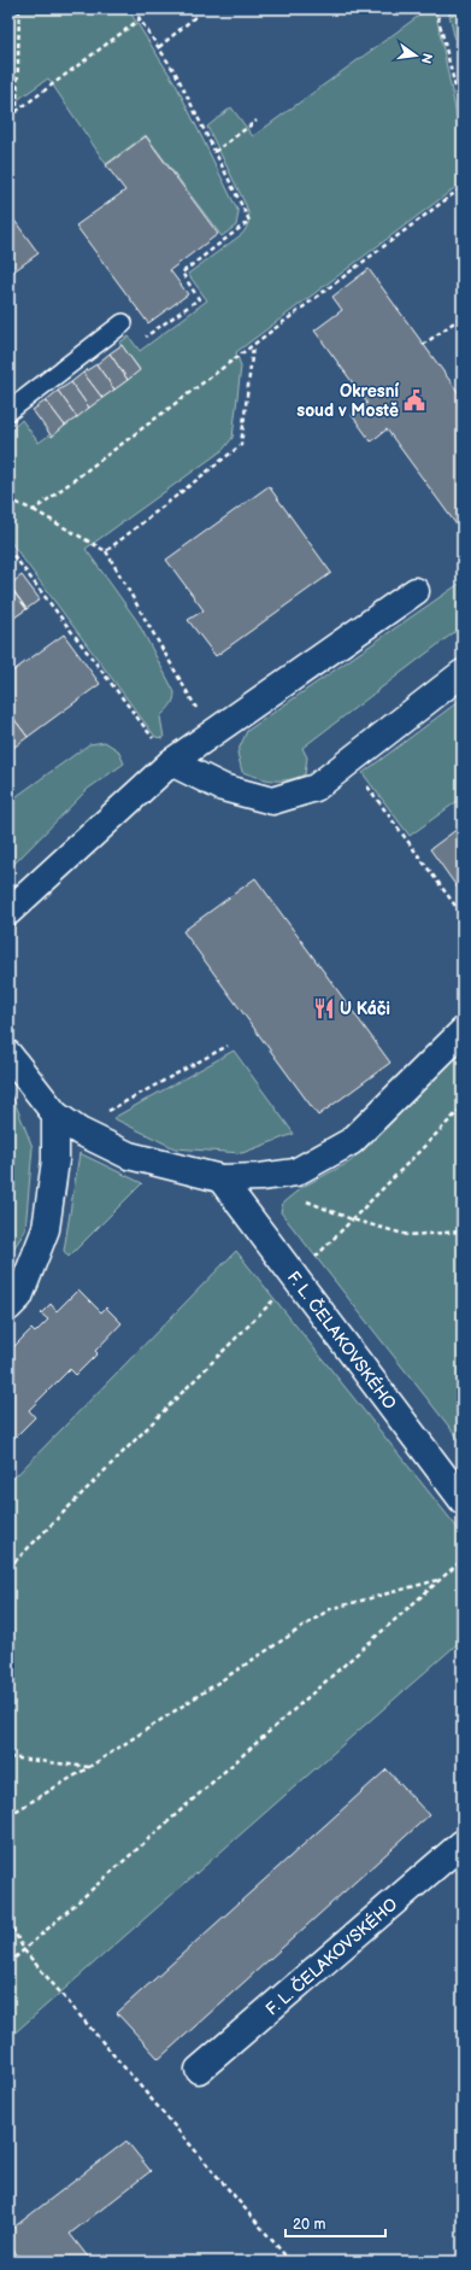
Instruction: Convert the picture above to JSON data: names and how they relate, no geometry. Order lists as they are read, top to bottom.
{
  "streets": {
    "street": ["F. L. ČELAKOVSKÉHO"]
  },
  "places": {
    "public building": ["Okresní soud v Mostě"],
    "restaurant": ["U Káči"]
  },
  "scale_bar": "20 m",
  "north": "right"
}
